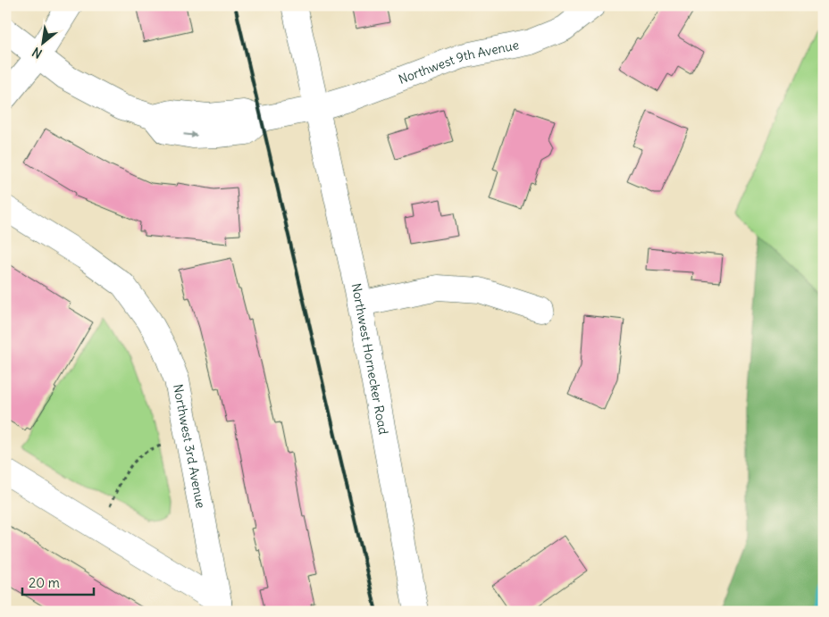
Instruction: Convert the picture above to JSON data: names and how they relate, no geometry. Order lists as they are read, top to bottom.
{
  "streets": {
    "street": ["Northwest 9th Avenue", "Northwest Hornecker Road", "Northwest 3rd Avenue"]
  },
  "crossings": [
    ["Northwest 9th Avenue", "Northwest Hornecker Road"]
  ],
  "scale_bar": "20 m",
  "north": "bottom left"
}
